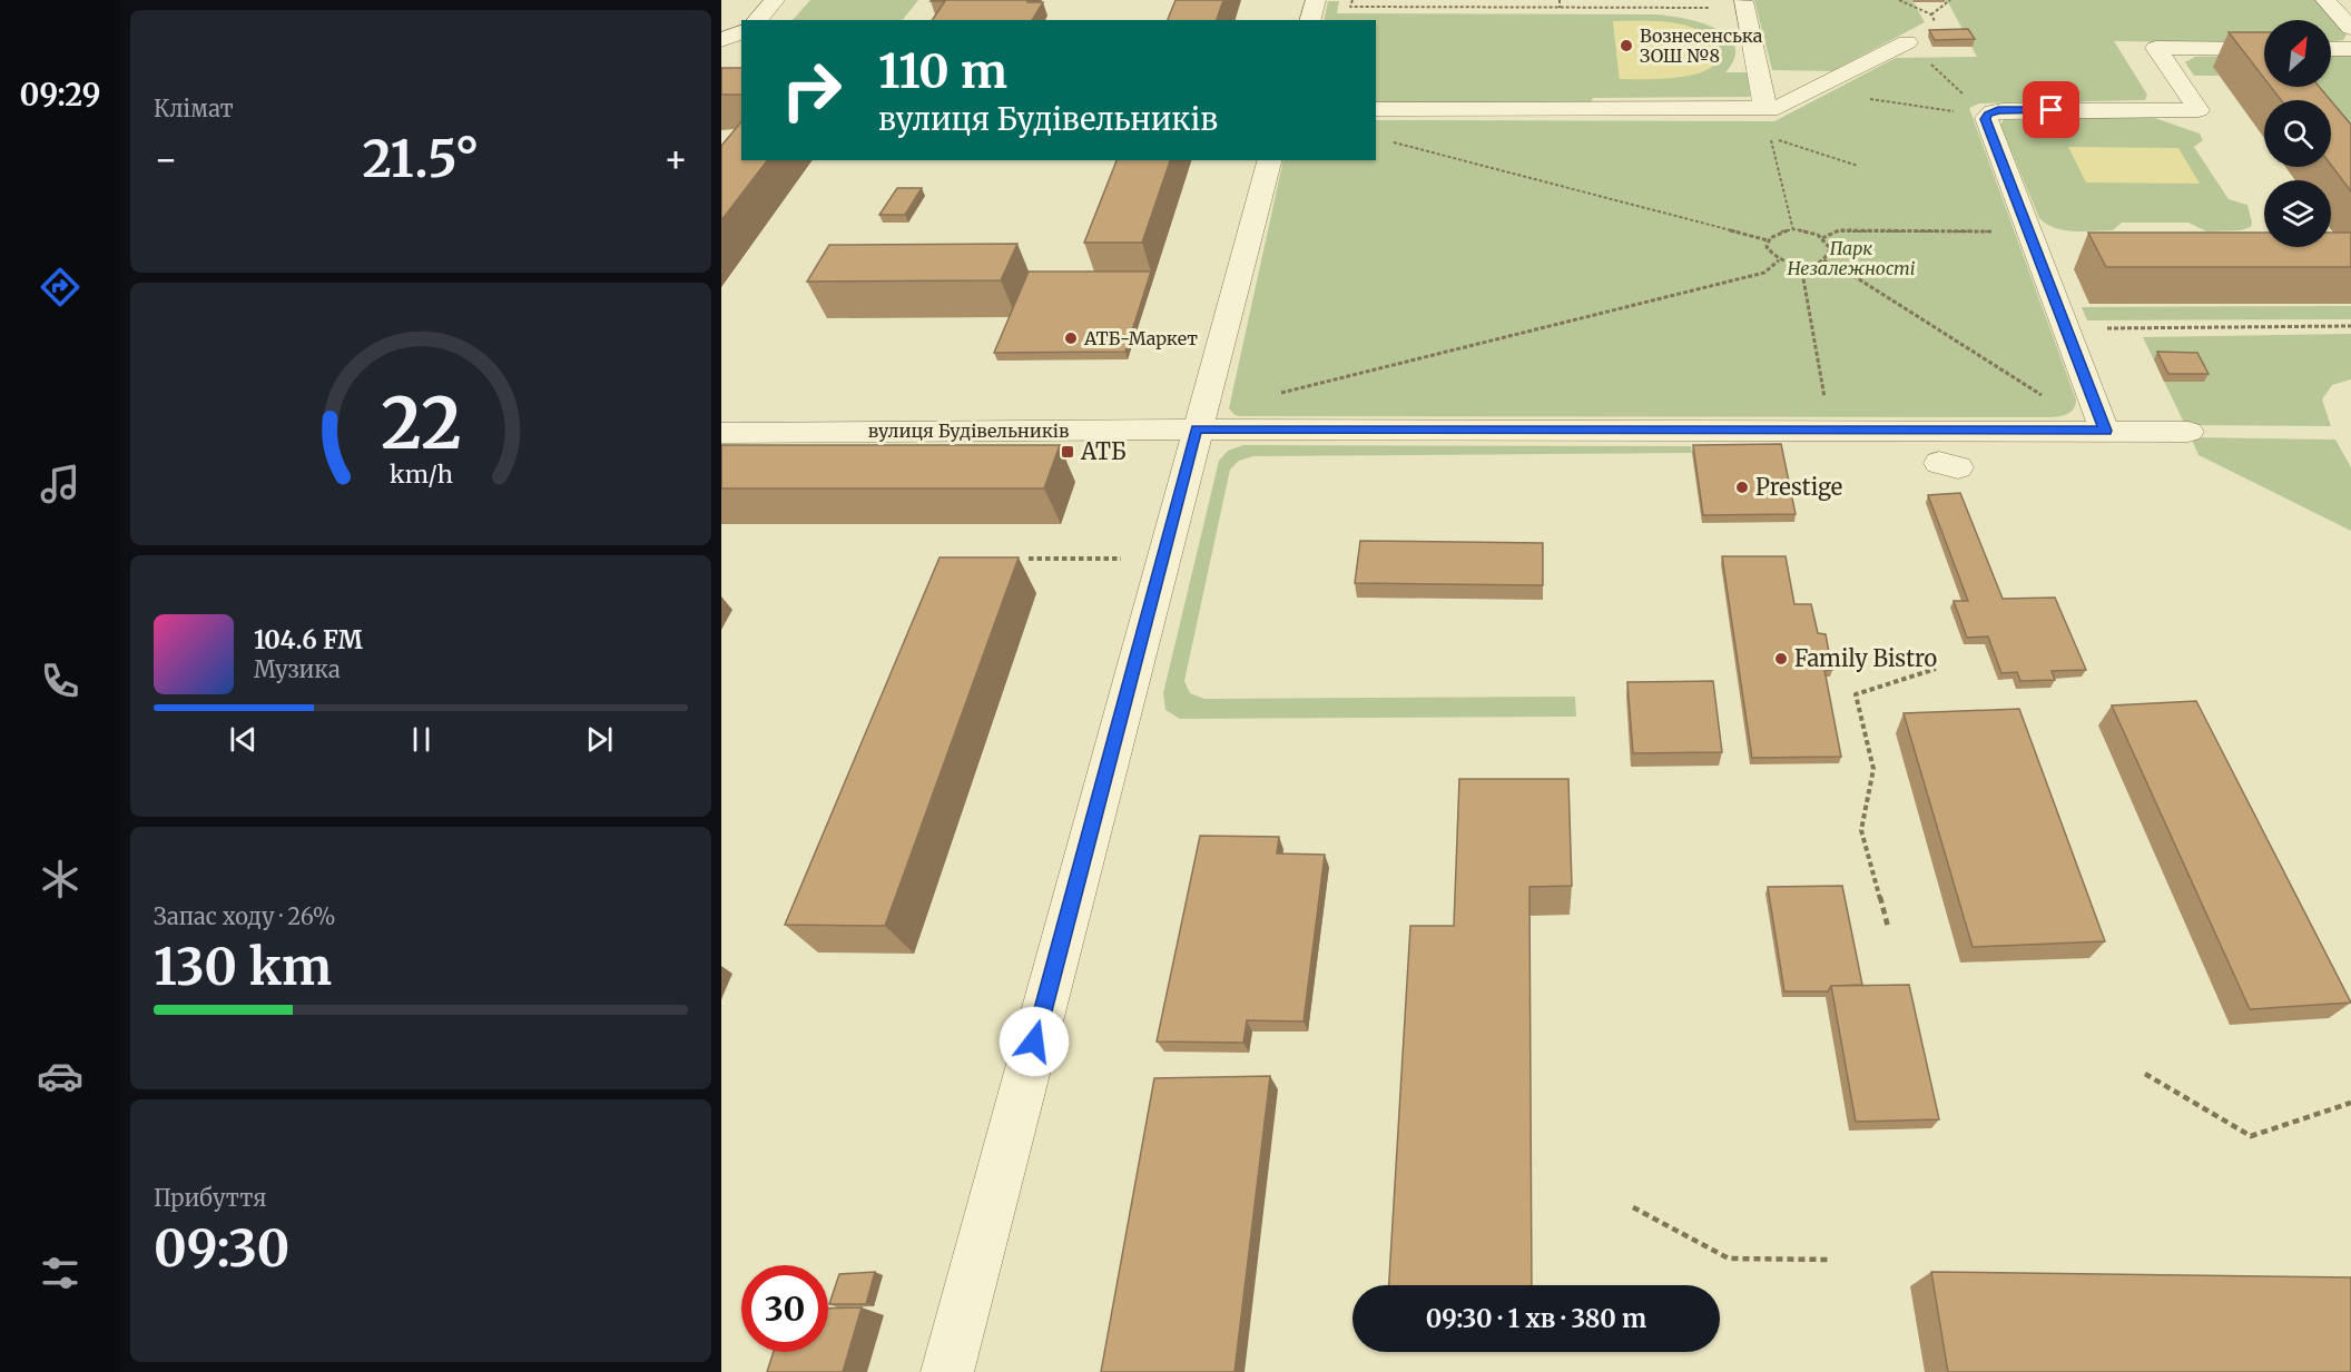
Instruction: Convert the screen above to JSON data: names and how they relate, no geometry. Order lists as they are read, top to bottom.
{
  "streets": {
    "street": ["вулиця Будівельників"]
  },
  "parks": ["Парк Незалежності"],
  "places": {
    "other": [
      "Вознесенська ЗОШ №8",
      "АТБ-Маркет",
      "Prestige",
      "Family Bistro"
    ],
    "transit": ["АТБ"]
  },
  "north": "top right",
  "page": {
    "tabs": "09:29",
    "tile": [
      "Клімат",
      ["Запас ходу · 26%", "130 km"],
      ["Прибуття", "09:30"]
    ],
    "turn": ["110 m", "вулиця Будівельників"],
    "heat": ["−", "21.5°", "+"],
    "song": ["104.6 FM", "Музика"],
    "limit": "30",
    "trip": "09:30 · 1 хв · 380 m",
    "gauge": ["22", "km/h"]
  }
}
